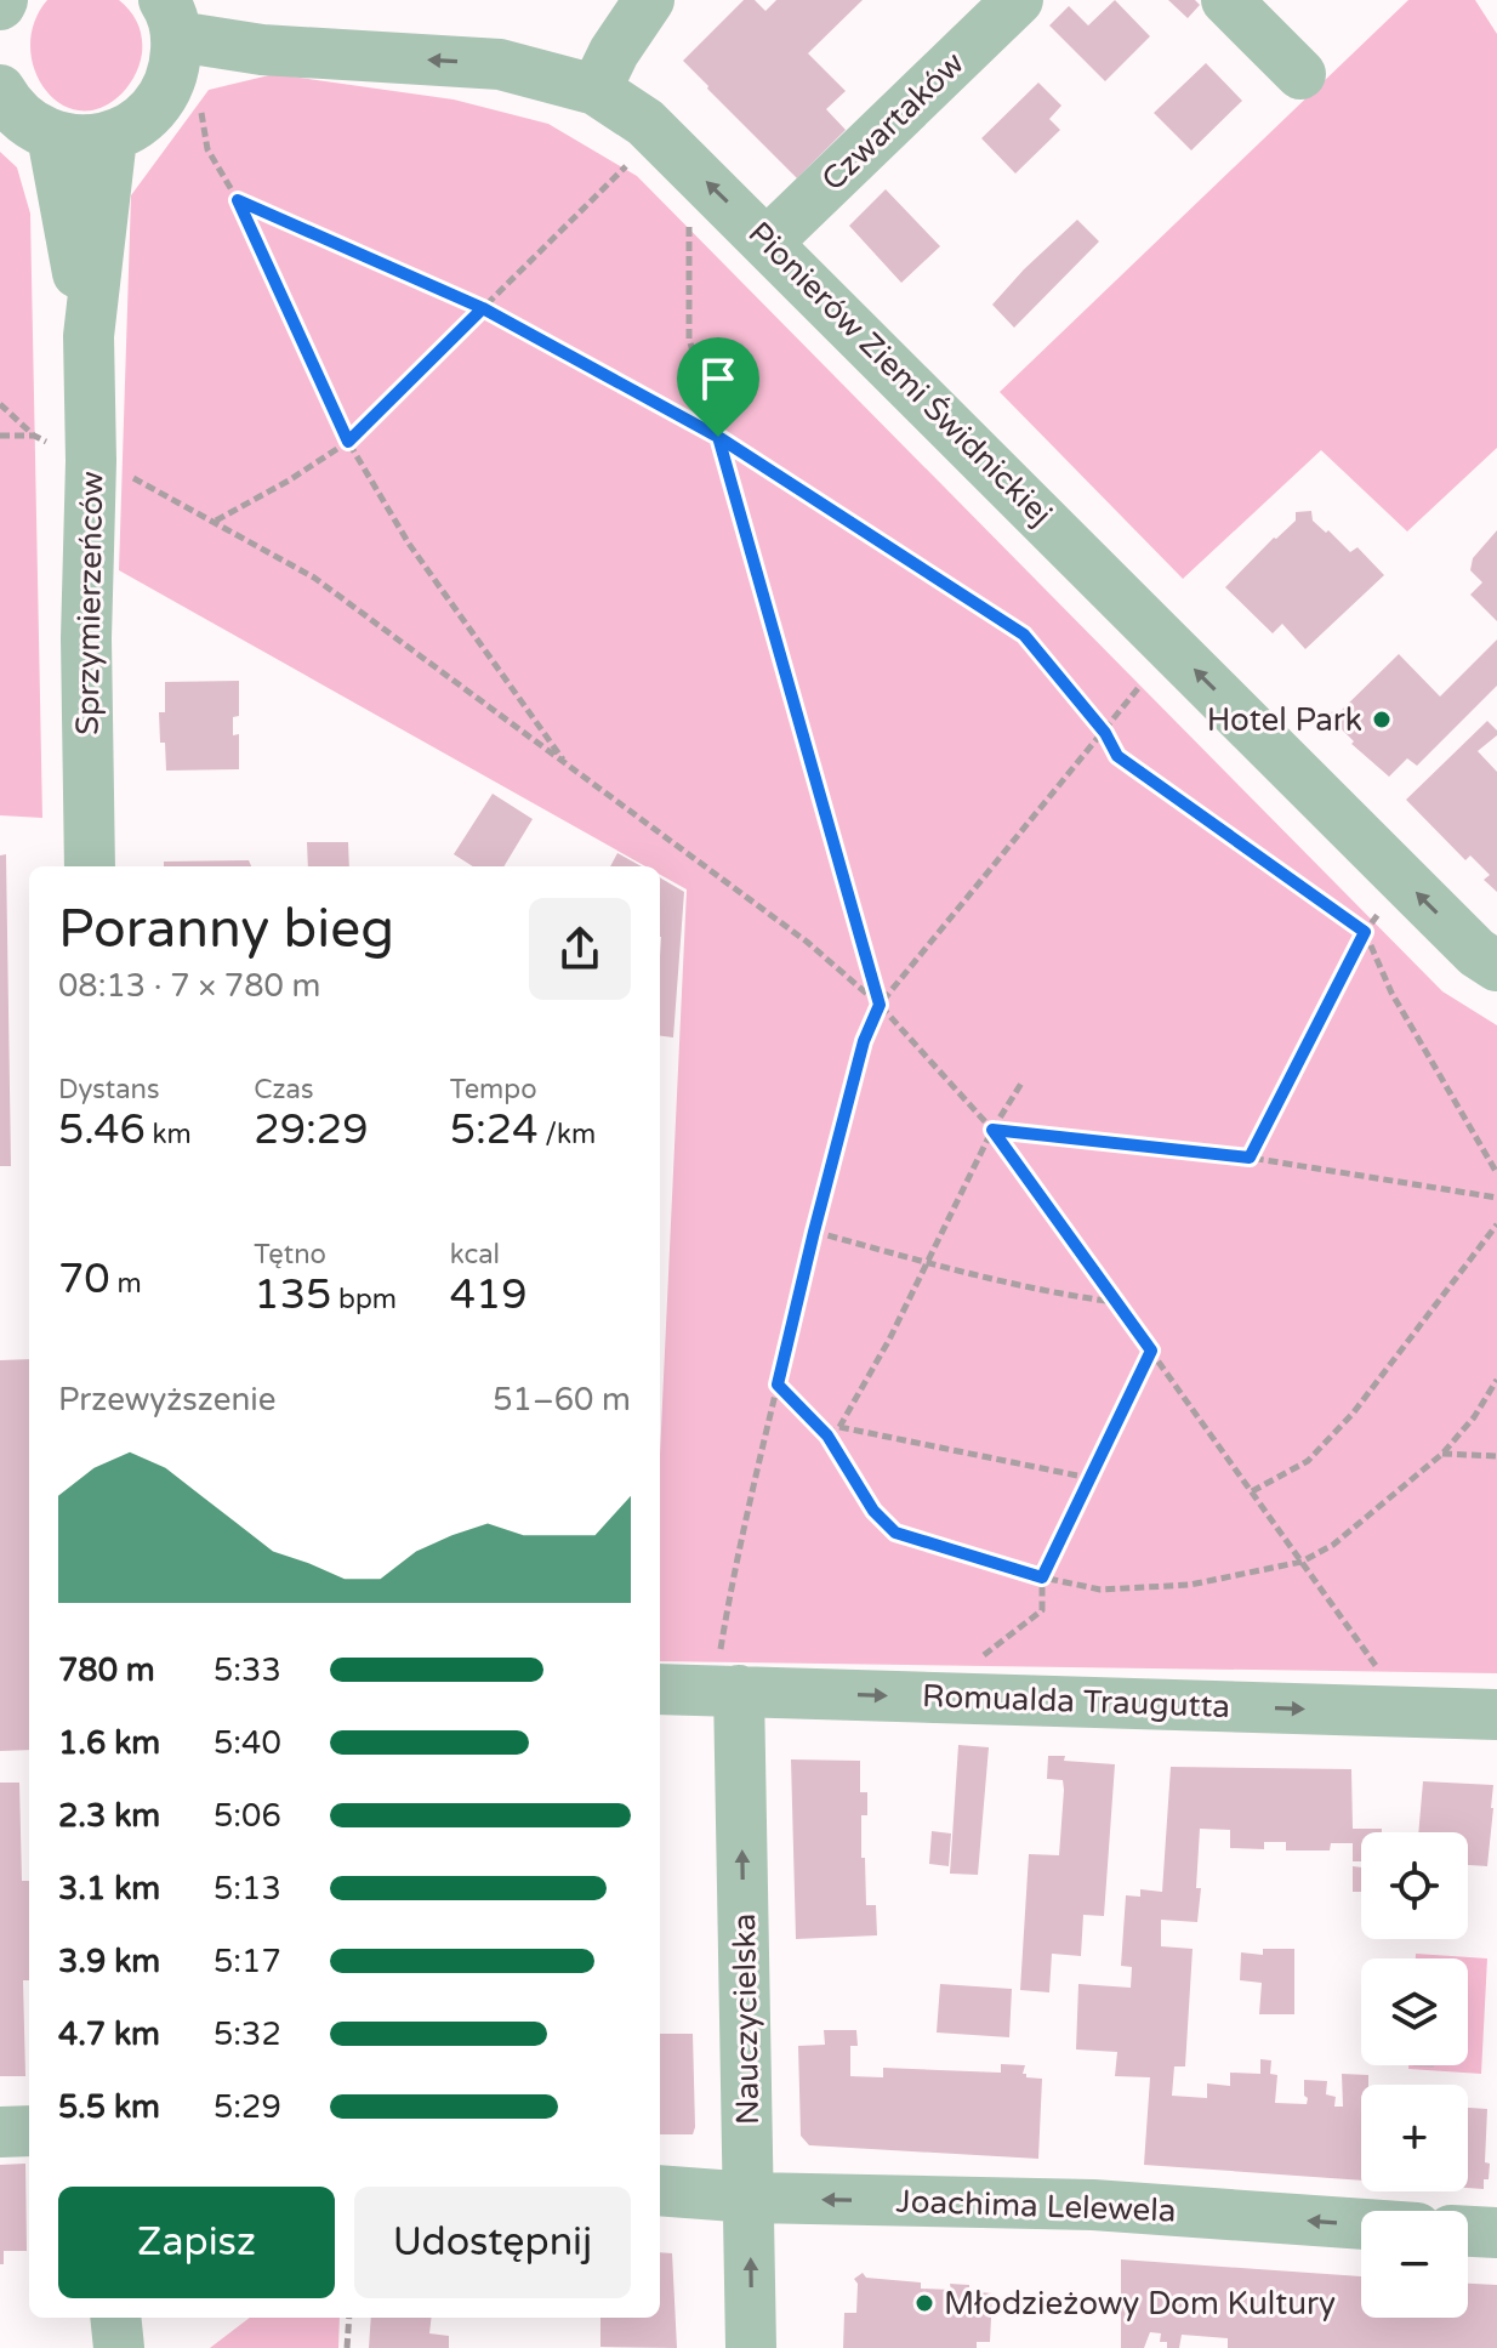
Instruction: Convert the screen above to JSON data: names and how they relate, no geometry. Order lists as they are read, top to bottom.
{
  "streets": {
    "street": [
      "Czwartaków",
      "Pionierów Ziemi Świdnickiej",
      "Sprzymierzeńców",
      "Romualda Traugutta",
      "Nauczycielska",
      "Joachima Lelewela"
    ]
  },
  "crossings": [
    ["Czwartaków", "Pionierów Ziemi Świdnickiej"],
    ["Romualda Traugutta", "Nauczycielska"],
    ["Nauczycielska", "Joachima Lelewela"]
  ],
  "one_way": [
    "Pionierów Ziemi Świdnickiej",
    "Romualda Traugutta",
    "Nauczycielska",
    "Joachima Lelewela"
  ],
  "places": ["Hotel Park", "Młodzieżowy Dom Kultury"],
  "page": {
    "heading": ["Poranny bieg", "08:13 · 7 × 780 m"],
    "stats": [
      ["Dystans", "5.46 km"],
      ["Czas", "29:29"],
      ["Tempo", "5:24 /km"],
      ["70 m"],
      ["Tętno", "135 bpm"],
      ["kcal", "419"]
    ],
    "chart": ["Przewyższenie", "51–60 m"],
    "list": [
      {
        "name": "780 m",
        "note": "5:33"
      },
      {
        "name": "1.6 km",
        "note": "5:40"
      },
      {
        "name": "2.3 km",
        "note": "5:06"
      },
      {
        "name": "3.1 km",
        "note": "5:13"
      },
      {
        "name": "3.9 km",
        "note": "5:17"
      },
      {
        "name": "4.7 km",
        "note": "5:32"
      },
      {
        "name": "5.5 km",
        "note": "5:29"
      }
    ],
    "map_buttons": ["+", "−"],
    "buttons": ["Zapisz", "Udostępnij"]
  }
}
